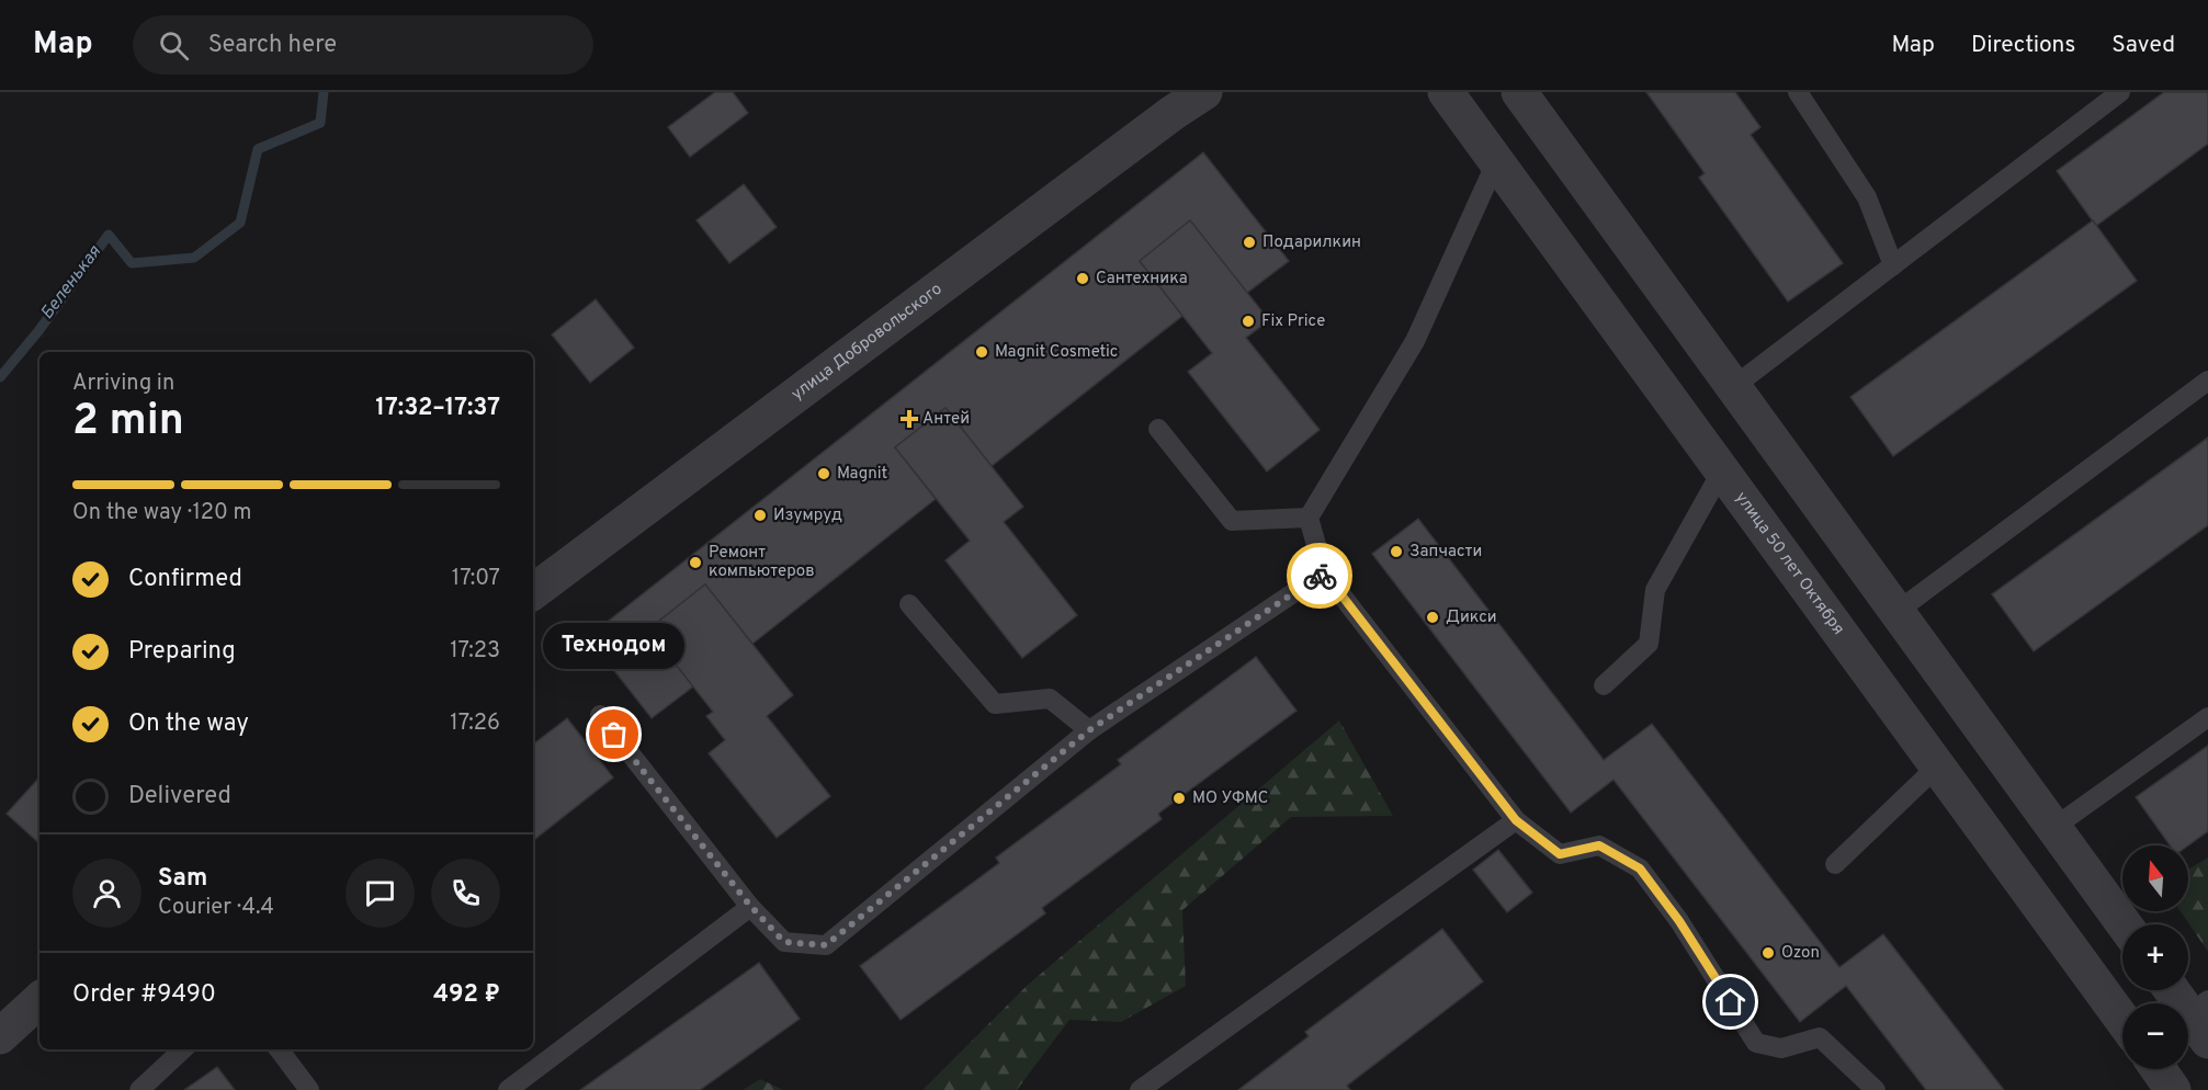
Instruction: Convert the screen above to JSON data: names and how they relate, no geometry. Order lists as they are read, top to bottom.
{
  "streets": {
    "street": ["улица Добровольского", "улица 50 лет Октября"]
  },
  "water": ["Беленькая"],
  "places": {
    "other": [
      "Подарилкин",
      "Сантехника",
      "Fix Price",
      "Magnit Cosmetic",
      "Magnit",
      "Изумруд",
      "Запчасти",
      "Ремонт компьютеров",
      "Дикси",
      "Технодом",
      "МО УФМС",
      "Ozon"
    ],
    "health": ["Антей"]
  },
  "north": "top",
  "page": {
    "header": "Map",
    "search": "Search here",
    "nav": ["Map", "Directions", "Saved"],
    "heading": ["2 min", "Arriving in", "17:32–17:37"],
    "panel": [
      "Sam",
      "Courier · 4.4",
      "Order #9490",
      "492 ₽"
    ],
    "bar": "On the way · 120 m",
    "list": [
      ["Confirmed", "17:07"],
      ["Preparing", "17:23"],
      ["On the way", "17:26"],
      "Delivered"
    ],
    "bubble": "Технодом",
    "map_buttons": ["+", "−"]
  }
}
